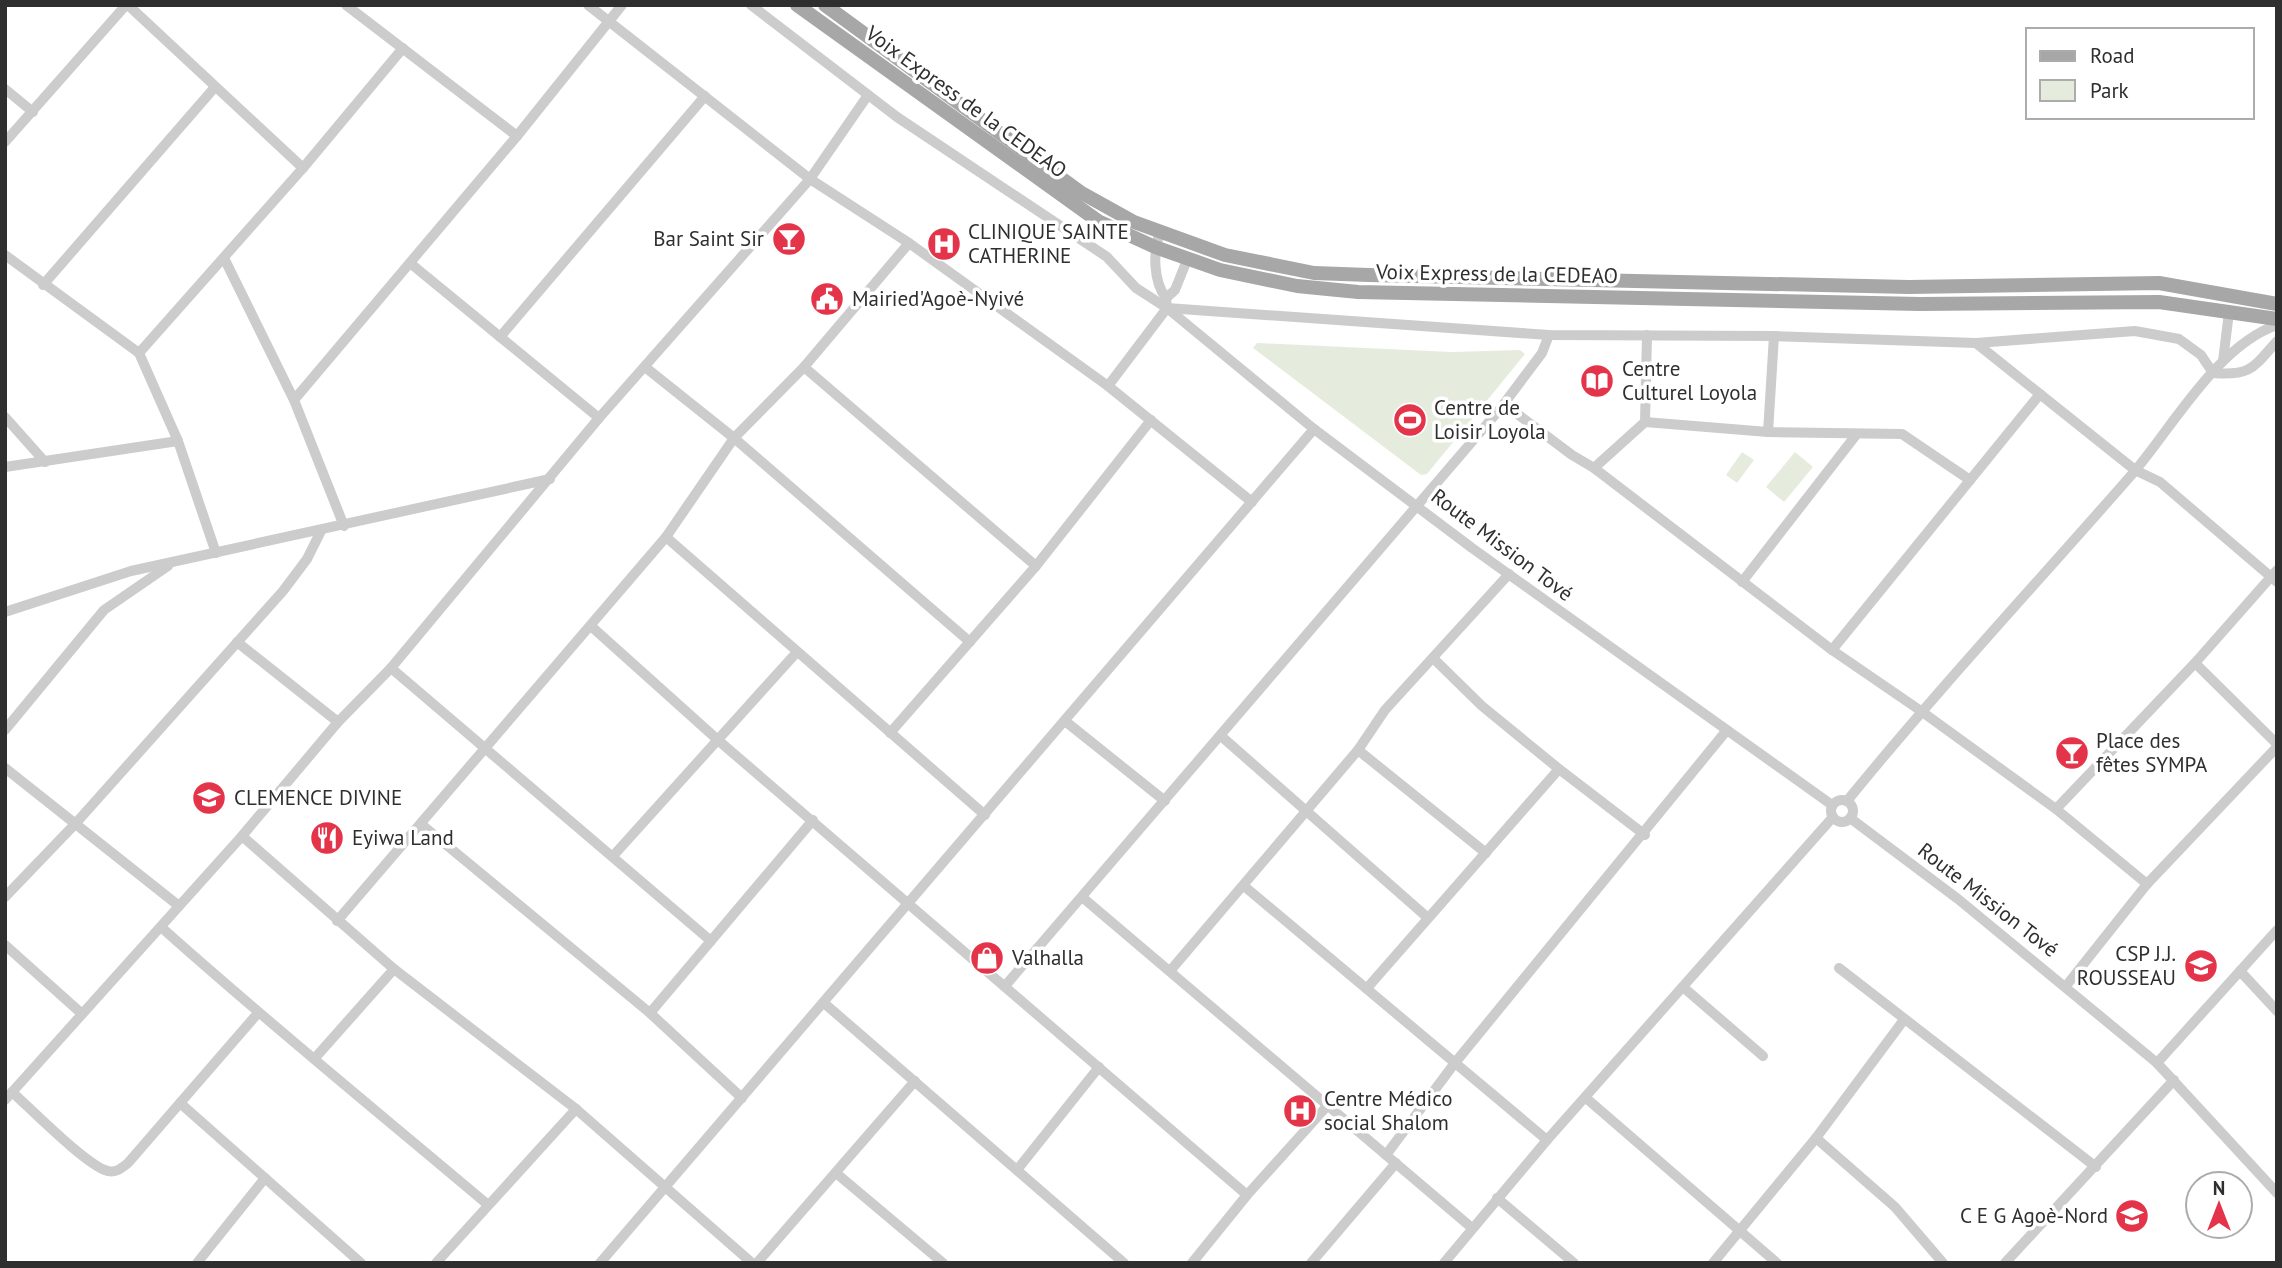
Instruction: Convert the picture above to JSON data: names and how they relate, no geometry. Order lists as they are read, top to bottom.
{
  "streets": {
    "main road": ["Voix Express de la CEDEAO"],
    "street": ["Route Mission Tové"]
  },
  "places": {
    "bar": ["Bar Saint Sir", "Place des fêtes SYMPA"],
    "hospital": ["CLINIQUE SAINTE CATHERINE", "Centre Médico social Shalom"],
    "public building": ["Mairied'Agoè-Nyivé"],
    "library": ["Centre Culturel Loyola"],
    "sports": ["Centre de Loisir Loyola"],
    "school or university": ["CLEMENCE DIVINE", "CSP J.J. ROUSSEAU", "C E G Agoè-Nord"],
    "restaurant": ["Eyiwa Land"],
    "shop": ["Valhalla"]
  },
  "legend": ["Road", "Park"],
  "north": "top"
}
